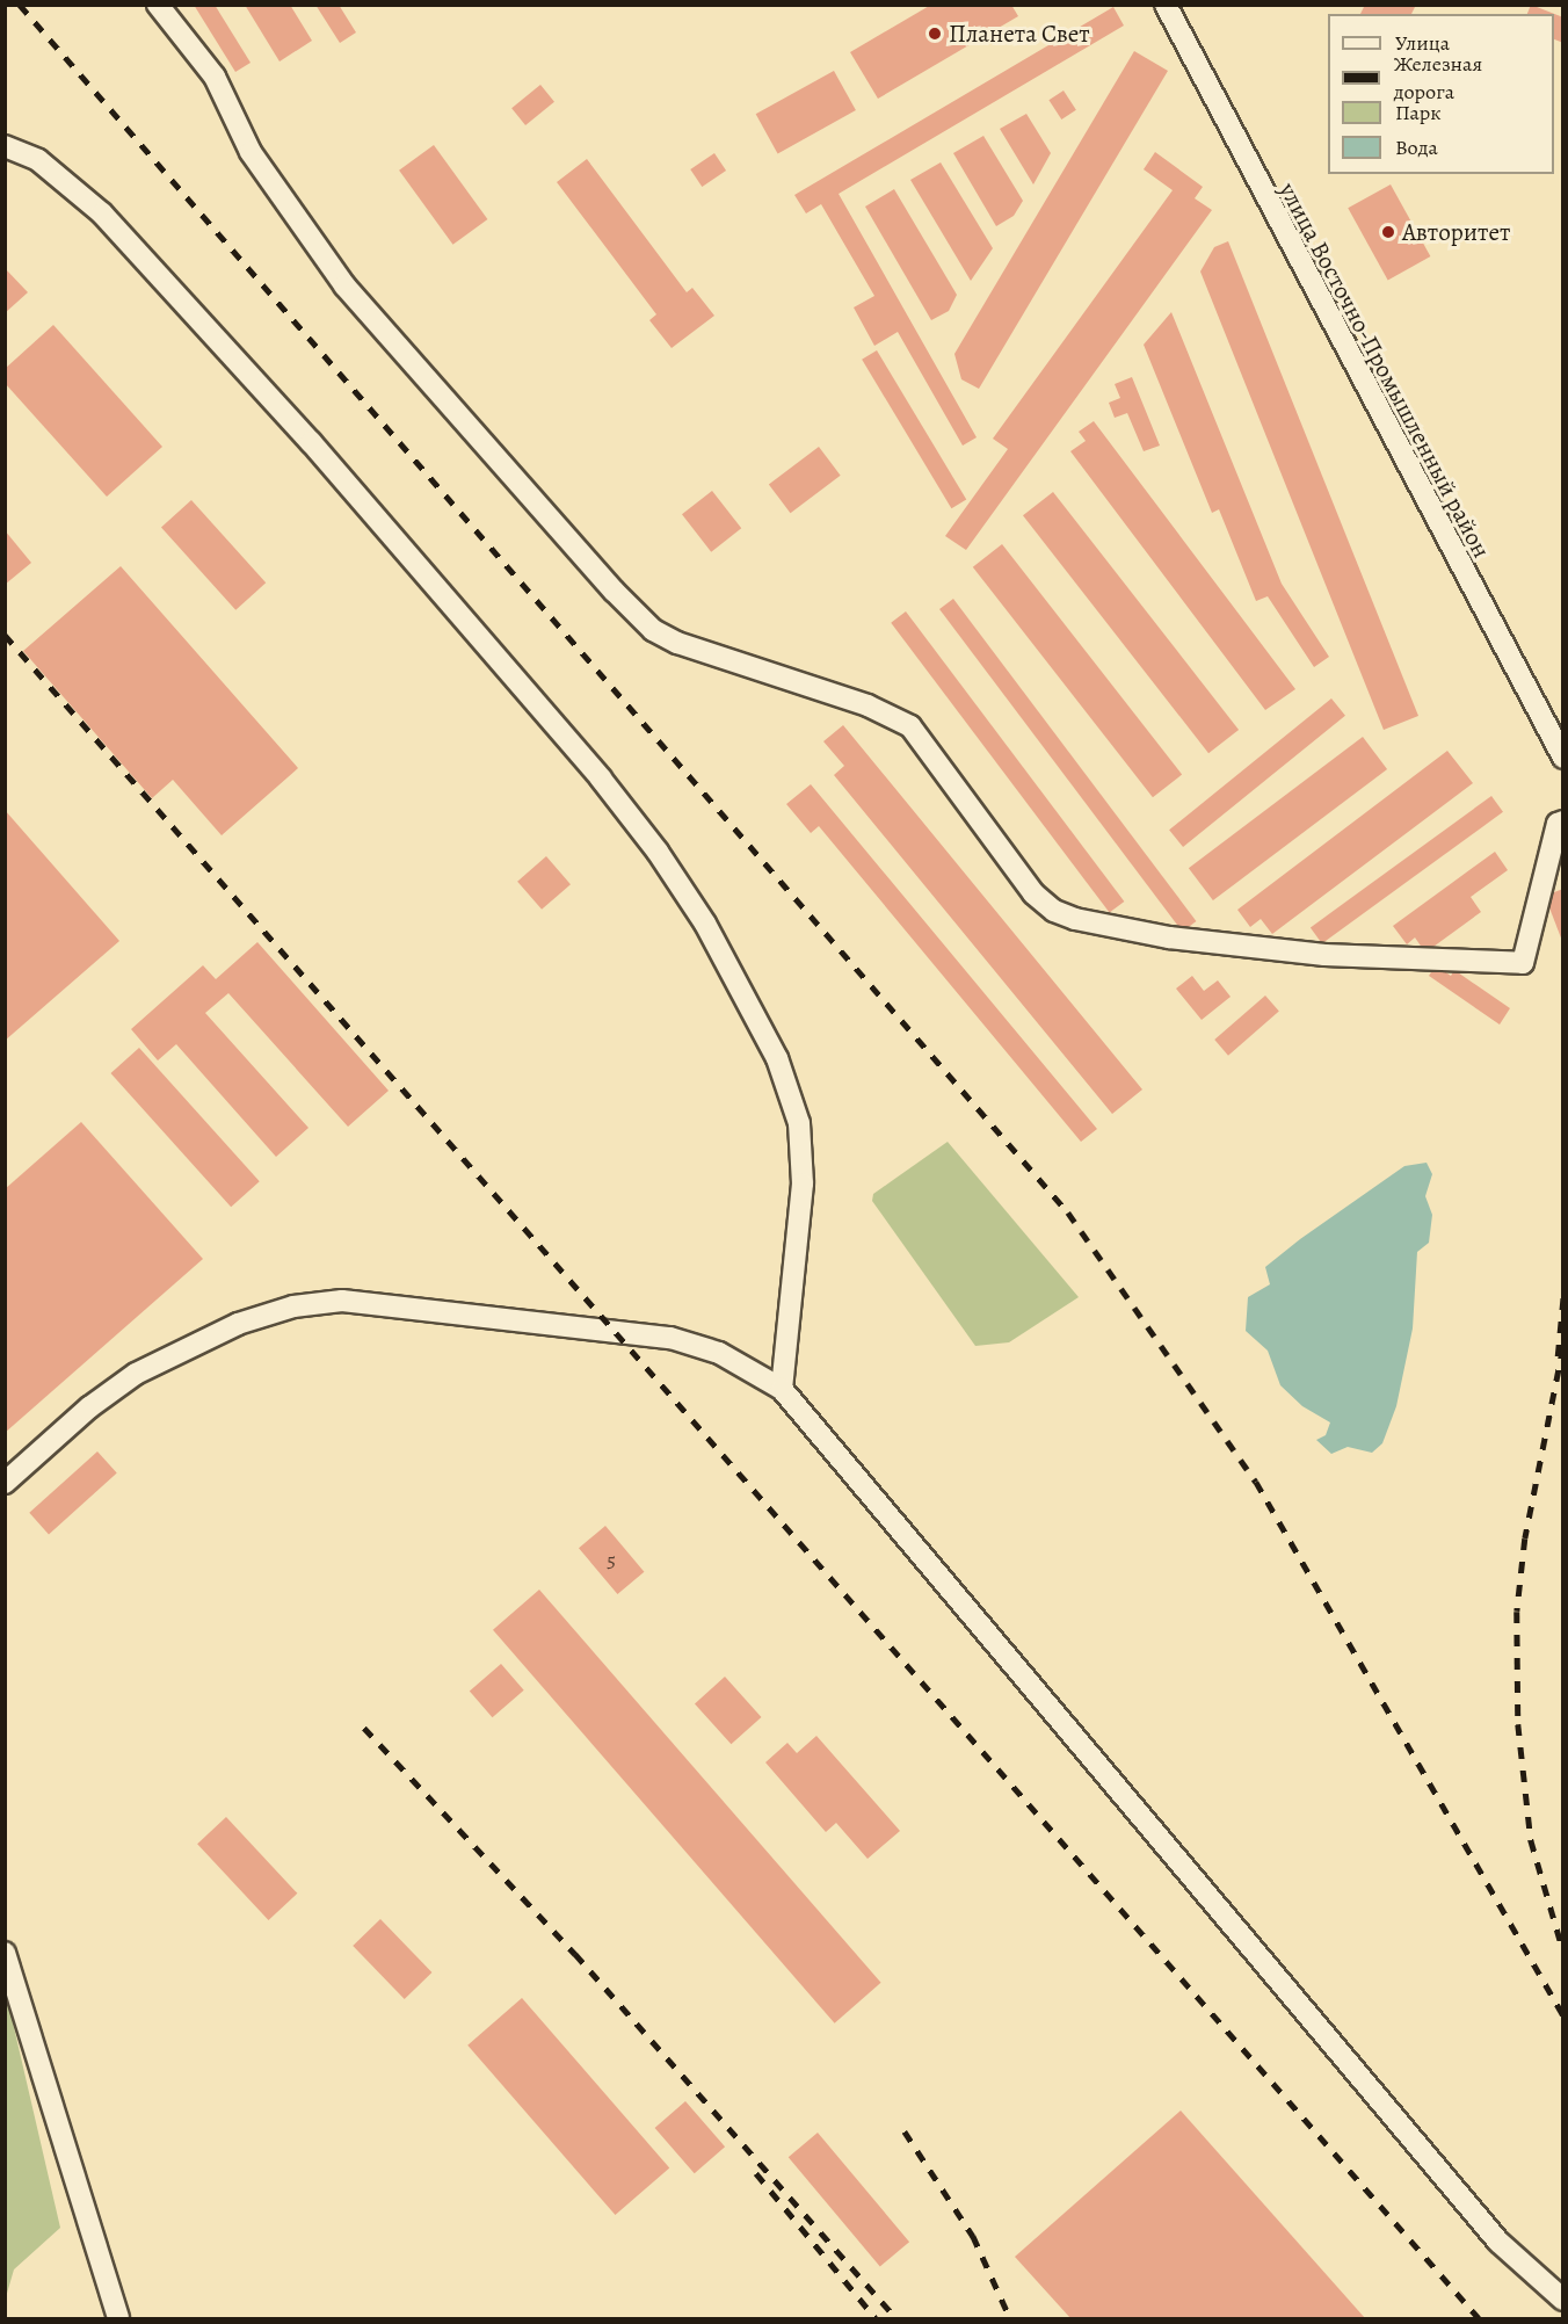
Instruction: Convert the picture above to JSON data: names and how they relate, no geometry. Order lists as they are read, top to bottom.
{
  "streets": {
    "street": ["улица Восточно-Промышленный район"]
  },
  "places": ["Планета Свет", "Авторитет"],
  "house_numbers": ["5"],
  "legend": [
    "Улица",
    "Железная дорога",
    "Парк",
    "Вода"
  ]
}
